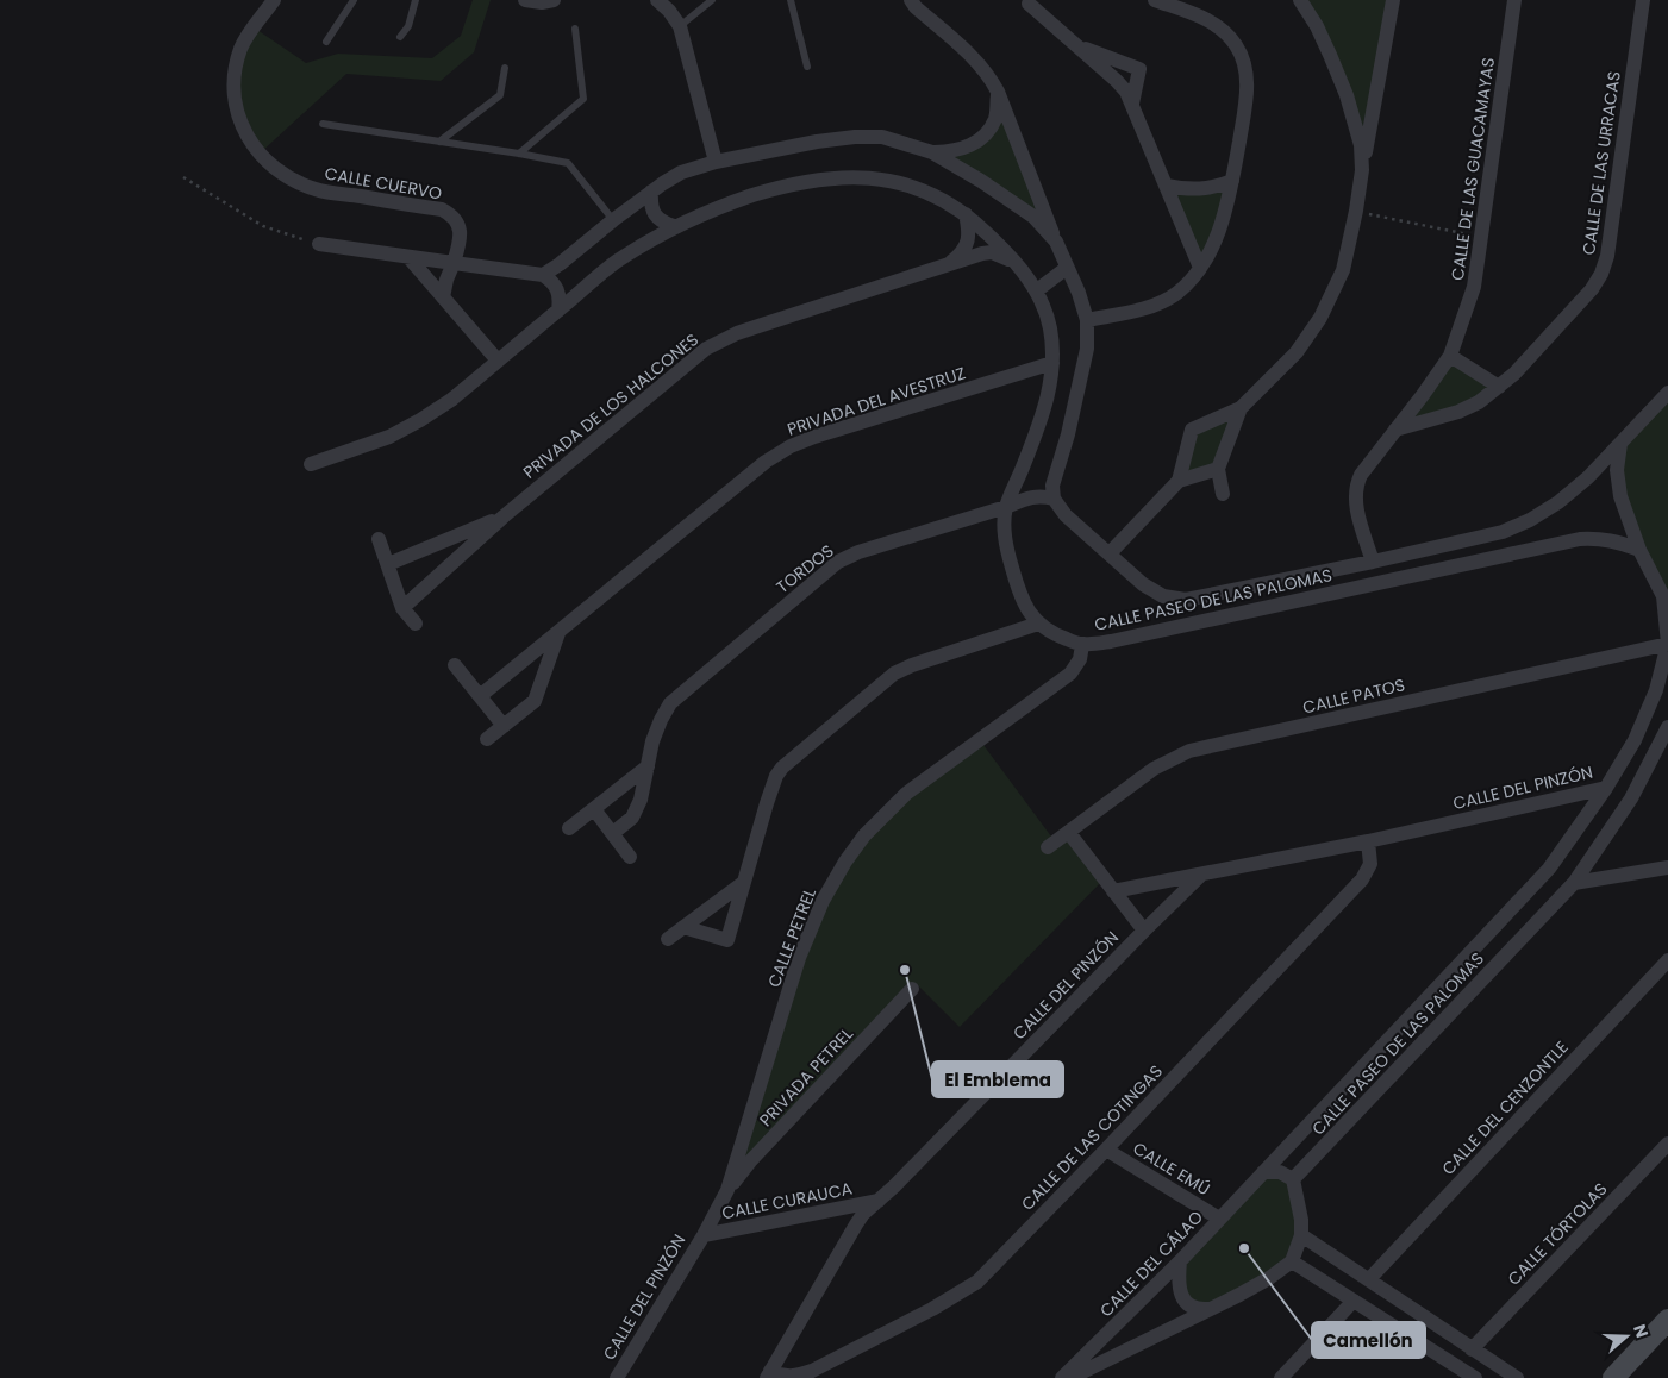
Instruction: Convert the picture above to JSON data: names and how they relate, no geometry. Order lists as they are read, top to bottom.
{
  "streets": {
    "street": [
      "CALLE DE LAS URRACAS",
      "CALLE DE LAS GUACAMAYAS",
      "CALLE CUERVO",
      "PRIVADA DEL AVESTRUZ",
      "PRIVADA DE LOS HALCONES",
      "TORDOS",
      "CALLE PASEO DE LAS PALOMAS",
      "CALLE PATOS",
      "CALLE DEL PINZÓN",
      "CALLE PETREL",
      "PRIVADA PETREL",
      "CALLE DEL CENZONTLE",
      "CALLE DE LAS COTINGAS",
      "CALLE EMÚ",
      "CALLE CURAUCA",
      "CALLE TÓRTOLAS",
      "CALLE DEL CÁLAO"
    ]
  },
  "crossings": [
    ["CALLE DE LAS URRACAS", "CALLE DE LAS GUACAMAYAS"],
    ["PRIVADA DEL AVESTRUZ", "CALLE PASEO DE LAS PALOMAS"],
    ["PRIVADA DE LOS HALCONES", "CALLE PASEO DE LAS PALOMAS"],
    ["TORDOS", "CALLE PASEO DE LAS PALOMAS"],
    ["CALLE PASEO DE LAS PALOMAS", "CALLE PATOS"],
    ["CALLE PASEO DE LAS PALOMAS", "CALLE DEL PINZÓN"],
    ["CALLE PASEO DE LAS PALOMAS", "CALLE PETREL"],
    ["CALLE PASEO DE LAS PALOMAS", "CALLE DEL CÁLAO"],
    ["CALLE DEL PINZÓN", "CALLE PETREL"],
    ["CALLE DEL PINZÓN", "CALLE DE LAS COTINGAS"],
    ["CALLE DEL PINZÓN", "CALLE CURAUCA"],
    ["CALLE PETREL", "PRIVADA PETREL"],
    ["CALLE PETREL", "CALLE CURAUCA"],
    ["CALLE DE LAS COTINGAS", "CALLE EMÚ"],
    ["CALLE EMÚ", "CALLE DEL CÁLAO"]
  ],
  "places": ["El Emblema", "Camellón"],
  "north": "right"
}
